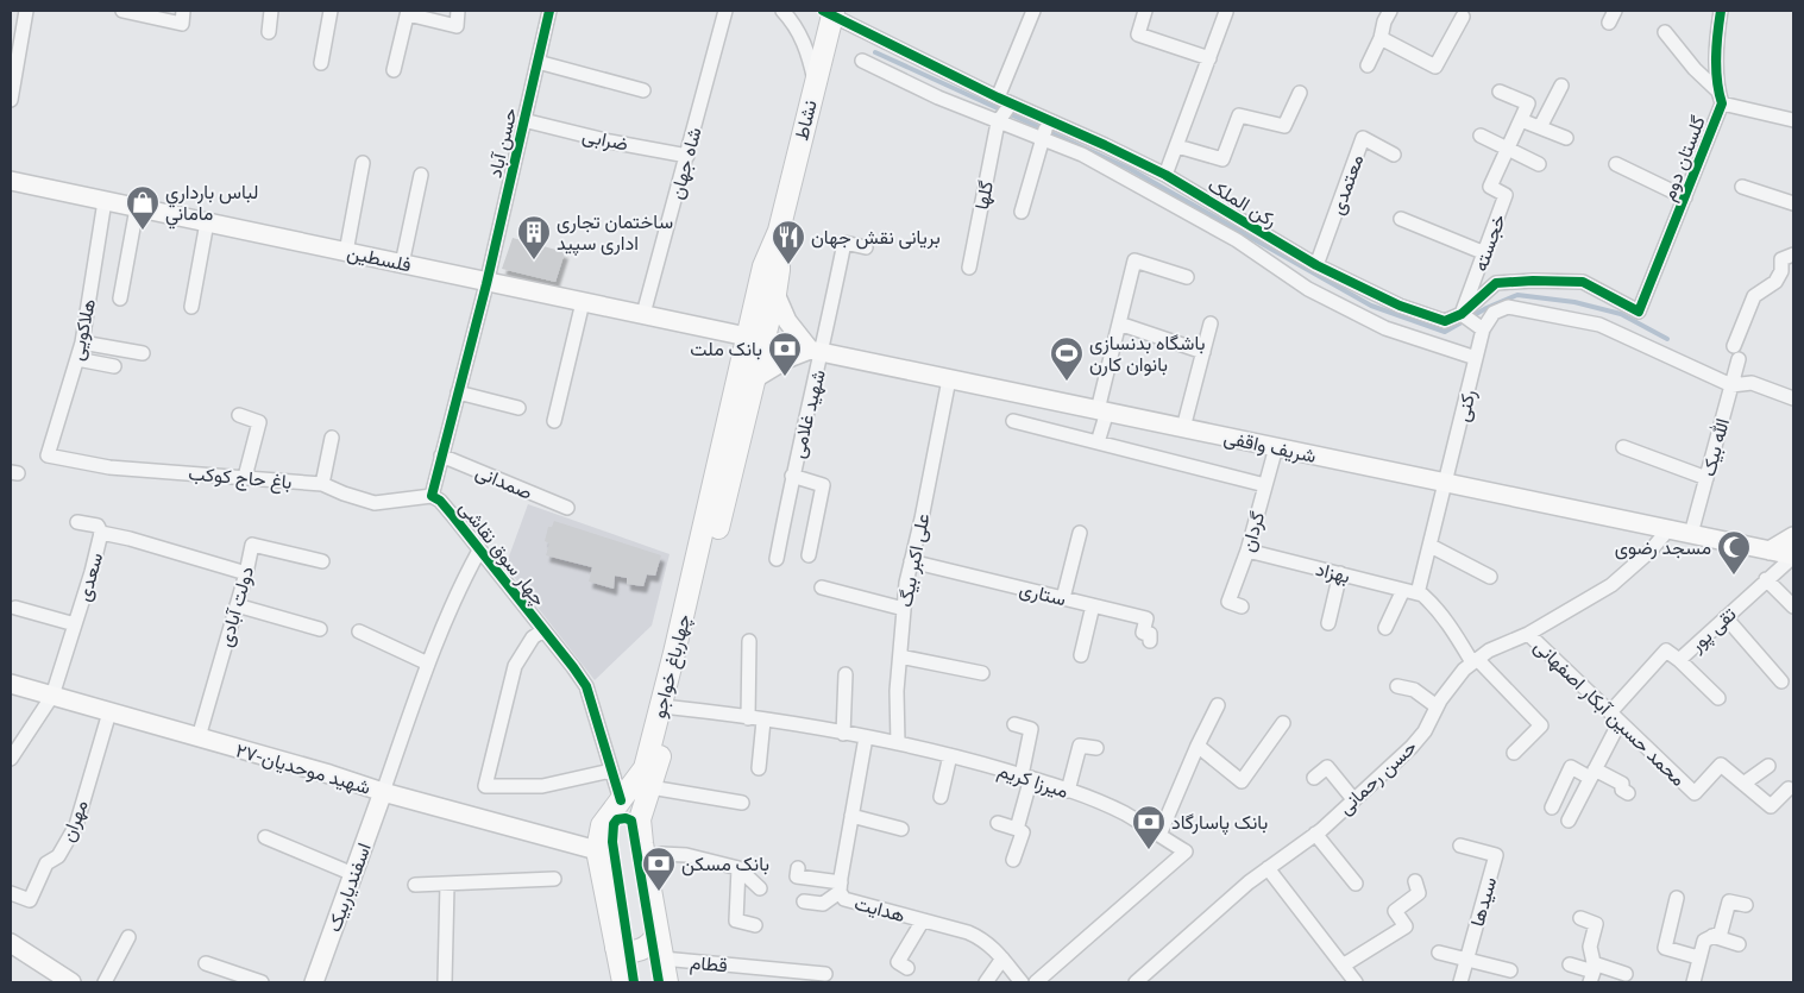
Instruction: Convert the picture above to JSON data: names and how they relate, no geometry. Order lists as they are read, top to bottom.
{
  "streets": {
    "main road": [
      "نشاط",
      "فلسطین",
      "شریف واقفی",
      "چهارباغ خواجو",
      "۲۷-شهید موحدیان",
      "اسفندیاربیک"
    ],
    "street": [
      "ضرابی",
      "حسن آباد",
      "گلستان دوم",
      "شاه جهان",
      "معتمدی",
      "گلها",
      "رکن الملک",
      "خجسته",
      "هلاکویی",
      "رکنی",
      "شهید غلامی",
      "الله بیک",
      "باغ حاج کوکب",
      "صمدانی",
      "گردان",
      "چهار سوق نقاشی",
      "علی اکبر بیگ",
      "بهزاد",
      "سعدی",
      "ستاری",
      "دولت آبادی",
      "تقی پور",
      "محمد حسین آبکار اصفهانی",
      "حسن رحمانی",
      "میرزا کریم",
      "مهران",
      "سیدها",
      "هدایت",
      "قطام"
    ]
  },
  "crossings": [
    ["نشاط", "رکن الملک"],
    ["نشاط", "فلسطین"],
    ["نشاط", "شریف واقفی"],
    ["نشاط", "چهارباغ خواجو"],
    ["ضرابی", "حسن آباد"],
    ["ضرابی", "شاه جهان"],
    ["حسن آباد", "فلسطین"],
    ["حسن آباد", "چهار سوق نقاشی"],
    ["گلستان دوم", "رکن الملک"],
    ["گلستان دوم", "خجسته"],
    ["شاه جهان", "فلسطین"],
    ["معتمدی", "رکن الملک"],
    ["گلها", "رکن الملک"],
    ["رکن الملک", "خجسته"],
    ["رکن الملک", "رکنی"],
    ["فلسطین", "هلاکویی"],
    ["فلسطین", "شریف واقفی"],
    ["فلسطین", "چهار سوق نقاشی"],
    ["فلسطین", "چهارباغ خواجو"],
    ["هلاکویی", "باغ حاج کوکب"],
    ["رکنی", "شریف واقفی"],
    ["شهید غلامی", "شریف واقفی"],
    ["شریف واقفی", "الله بیک"],
    ["شریف واقفی", "گردان"],
    ["شریف واقفی", "علی اکبر بیگ"],
    ["شریف واقفی", "تقی پور"],
    ["شریف واقفی", "چهارباغ خواجو"],
    ["شریف واقفی", "حسن رحمانی"],
    ["باغ حاج کوکب", "چهار سوق نقاشی"],
    ["صمدانی", "چهار سوق نقاشی"],
    ["گردان", "بهزاد"],
    ["چهار سوق نقاشی", "چهارباغ خواجو"],
    ["چهار سوق نقاشی", "۲۷-شهید موحدیان"],
    ["چهار سوق نقاشی", "اسفندیاربیک"],
    ["علی اکبر بیگ", "ستاری"],
    ["علی اکبر بیگ", "میرزا کریم"],
    ["بهزاد", "حسن رحمانی"],
    ["سعدی", "دولت آبادی"],
    ["سعدی", "۲۷-شهید موحدیان"],
    ["دولت آبادی", "۲۷-شهید موحدیان"],
    ["تقی پور", "محمد حسین آبکار اصفهانی"],
    ["چهارباغ خواجو", "۲۷-شهید موحدیان"],
    ["چهارباغ خواجو", "میرزا کریم"],
    ["چهارباغ خواجو", "قطام"],
    ["محمد حسین آبکار اصفهانی", "حسن رحمانی"],
    ["۲۷-شهید موحدیان", "مهران"],
    ["۲۷-شهید موحدیان", "اسفندیاربیک"],
    ["میرزا کریم", "هدایت"]
  ],
  "places": {
    "shop": ["لباس بارداري ماماني"],
    "building": ["ساختمان تجاری اداری سپید"],
    "restaurant": ["بریانی نقش جهان"],
    "bank": ["بانک ملت", "بانک پاسارگاد", "بانک مسکن"],
    "sports": ["باشگاه بدنسازی بانوان کارن"],
    "mosque": ["مسجد رضوی"]
  }
}
